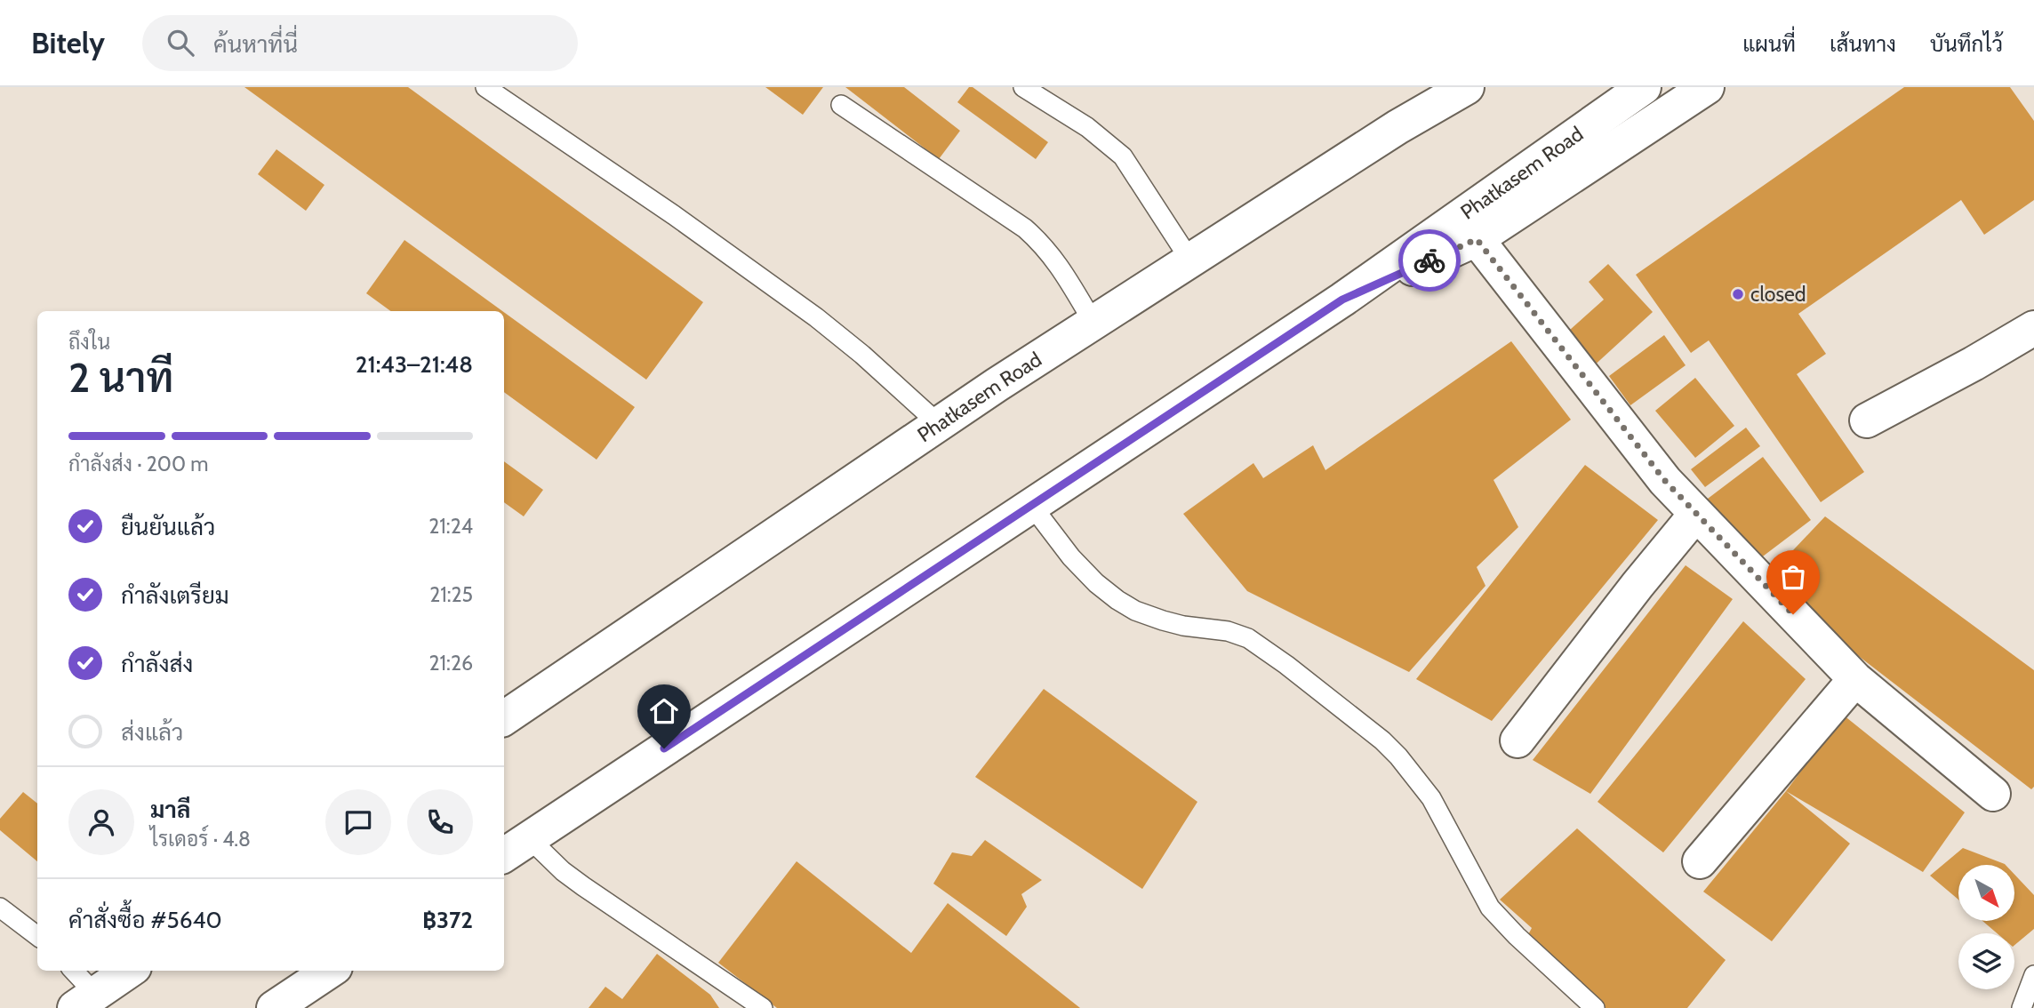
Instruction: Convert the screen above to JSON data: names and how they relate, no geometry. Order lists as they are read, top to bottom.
{
  "streets": {
    "main road": ["Phatkasem Road"]
  },
  "places": ["closed"],
  "north": "bottom right",
  "page": {
    "header": "Bitely",
    "search": "ค้นหาที่นี่",
    "nav": ["แผนที่", "เส้นทาง", "บันทึกไว้"],
    "heading": ["2 นาที", "ถึงใน", "21:43–21:48"],
    "panel": [
      "มาลี",
      "ไรเดอร์ · 4.8",
      "คำสั่งซื้อ #5640",
      "฿372"
    ],
    "bar": "กำลังส่ง · 200 m",
    "list": [
      ["ยืนยันแล้ว", "21:24"],
      ["กำลังเตรียม", "21:25"],
      ["กำลังส่ง", "21:26"],
      "ส่งแล้ว"
    ]
  }
}
